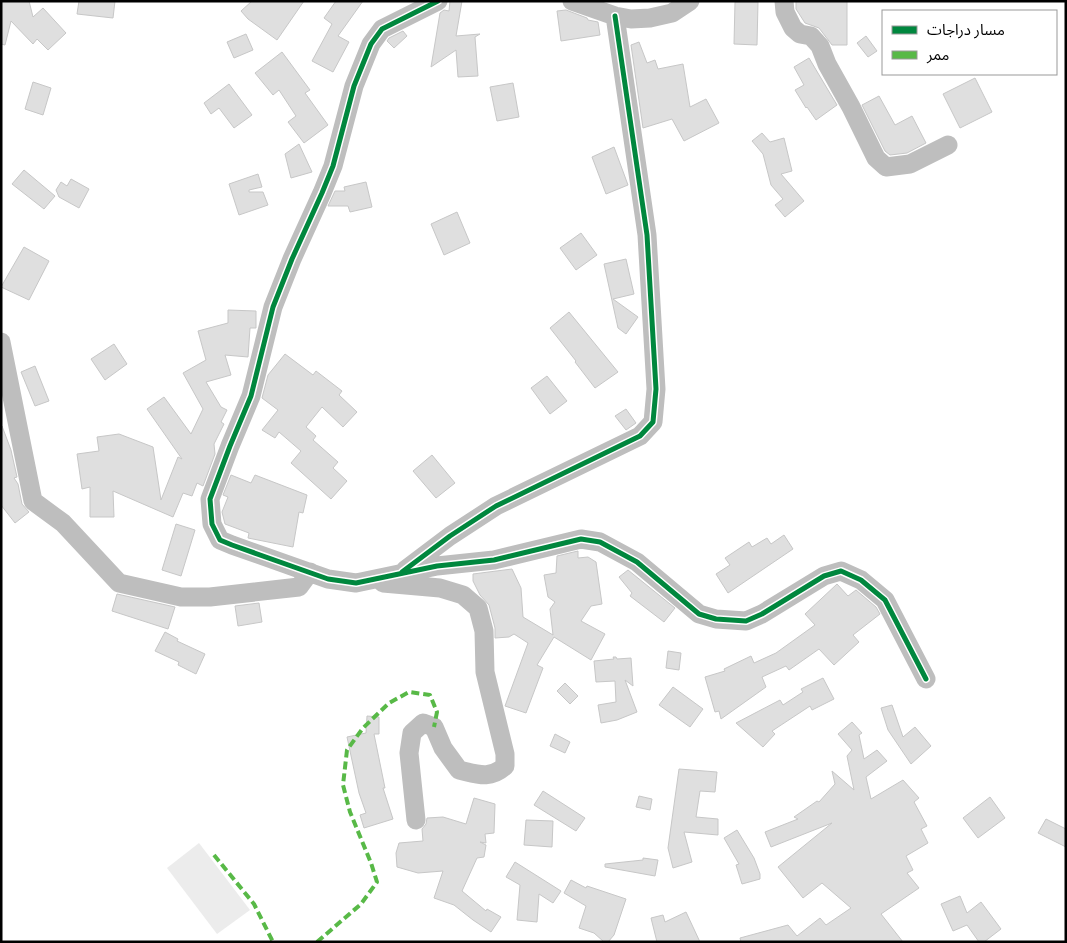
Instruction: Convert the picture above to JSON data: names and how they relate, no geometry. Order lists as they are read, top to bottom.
{
  "legend": ["مسار دراجات", "ممر"]
}
